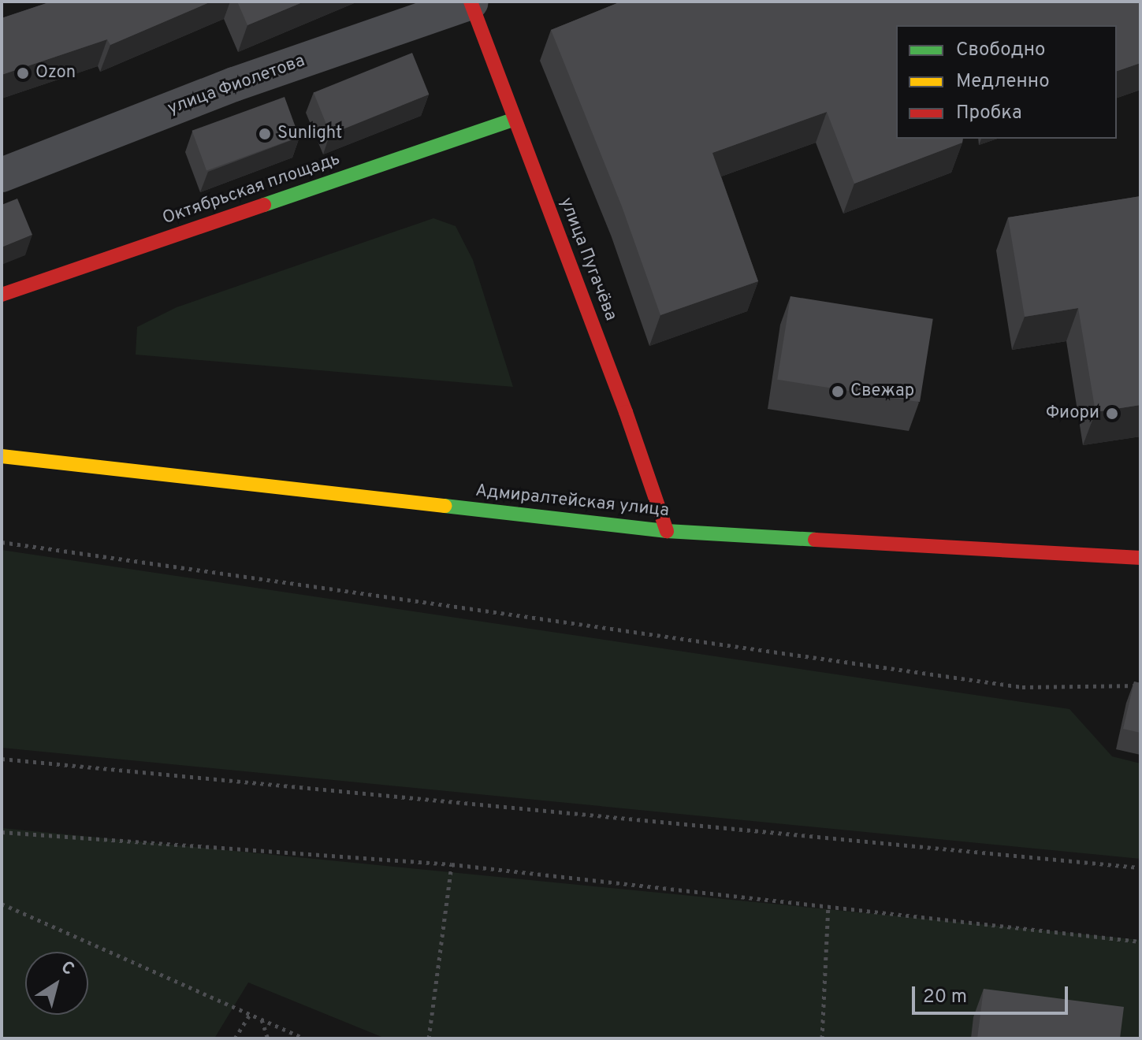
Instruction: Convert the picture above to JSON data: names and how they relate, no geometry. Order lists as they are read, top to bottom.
{
  "streets": {
    "main road": ["Октябрьская площадь", "улица Пугачёва", "Адмиралтейская улица"],
    "street": ["улица Фиолетова"]
  },
  "crossings": [
    ["улица Фиолетова", "улица Пугачёва"],
    ["Октябрьская площадь", "улица Пугачёва"],
    ["улица Пугачёва", "Адмиралтейская улица"]
  ],
  "places": [
    "Ozon",
    "Sunlight",
    "Свежар",
    "Фиори"
  ],
  "legend": ["Свободно", "Медленно", "Пробка"],
  "scale_bar": "20 m",
  "north": "top right"
}
